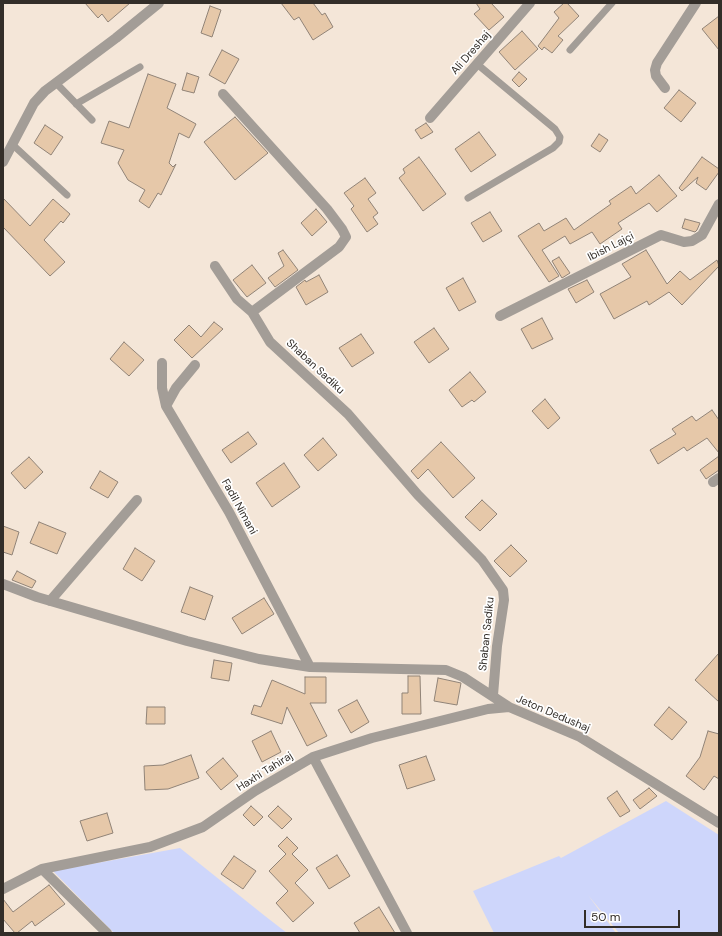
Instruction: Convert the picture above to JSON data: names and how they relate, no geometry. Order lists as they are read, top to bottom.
{
  "streets": {
    "street": [
      "Ali Dreshaj",
      "Ibish Lajçi",
      "Shaban Sadiku",
      "Fadil Nimani",
      "Jeton Dedushaj",
      "Haxhi Tahiraj"
    ]
  },
  "crossings": [
    ["Jeton Dedushaj", "Haxhi Tahiraj"]
  ],
  "scale_bar": "50 m"
}
